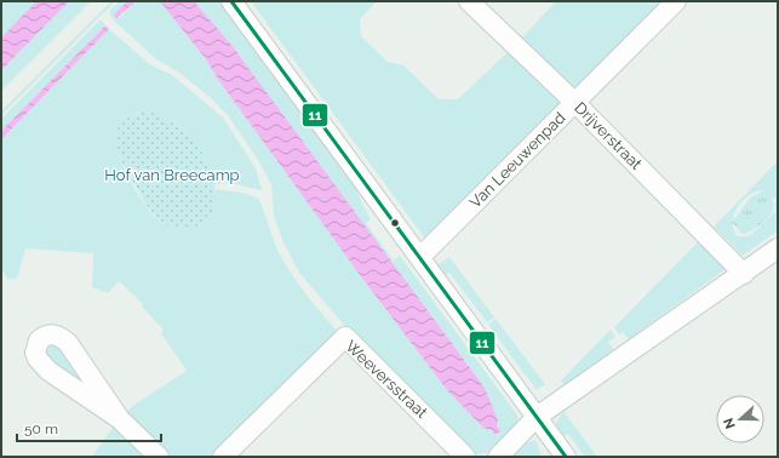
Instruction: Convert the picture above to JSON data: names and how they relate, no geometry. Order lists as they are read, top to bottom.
{
  "streets": {
    "street": ["Drijverstraat", "Van Leeuwenpad", "Weeversstraat"]
  },
  "crossings": [
    ["Drijverstraat", "Van Leeuwenpad"]
  ],
  "parks": ["Hof van Breecamp"],
  "lines": ["transit line 11"],
  "scale_bar": "50 m",
  "north": "left"
}
